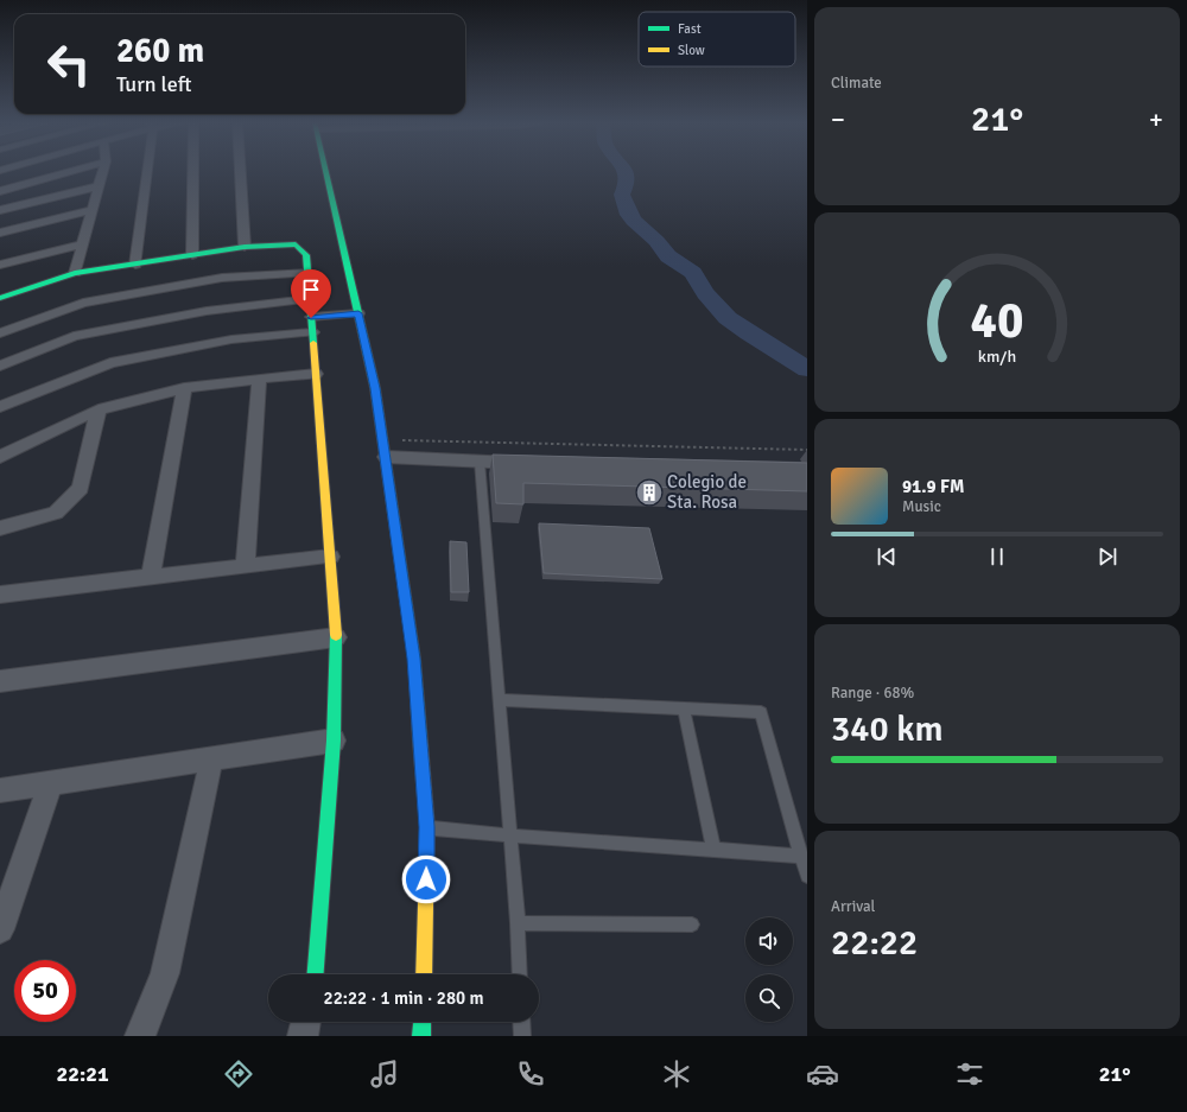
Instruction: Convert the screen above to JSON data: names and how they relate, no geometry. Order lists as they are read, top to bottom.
{
  "places": {
    "building": ["Colegio de Sta. Rosa"]
  },
  "legend": ["Fast", "Slow"],
  "page": {
    "tile": [
      "Climate",
      ["Range · 68%", "340 km"],
      ["Arrival", "22:22"]
    ],
    "turn": ["260 m", "Turn left"],
    "heat": ["−", "21°", "+"],
    "song": ["91.9 FM", "Music"],
    "limit": "50",
    "trip": "22:22 · 1 min · 280 m",
    "tabs": ["22:21", "21°"],
    "gauge": ["40", "km/h"]
  }
}
